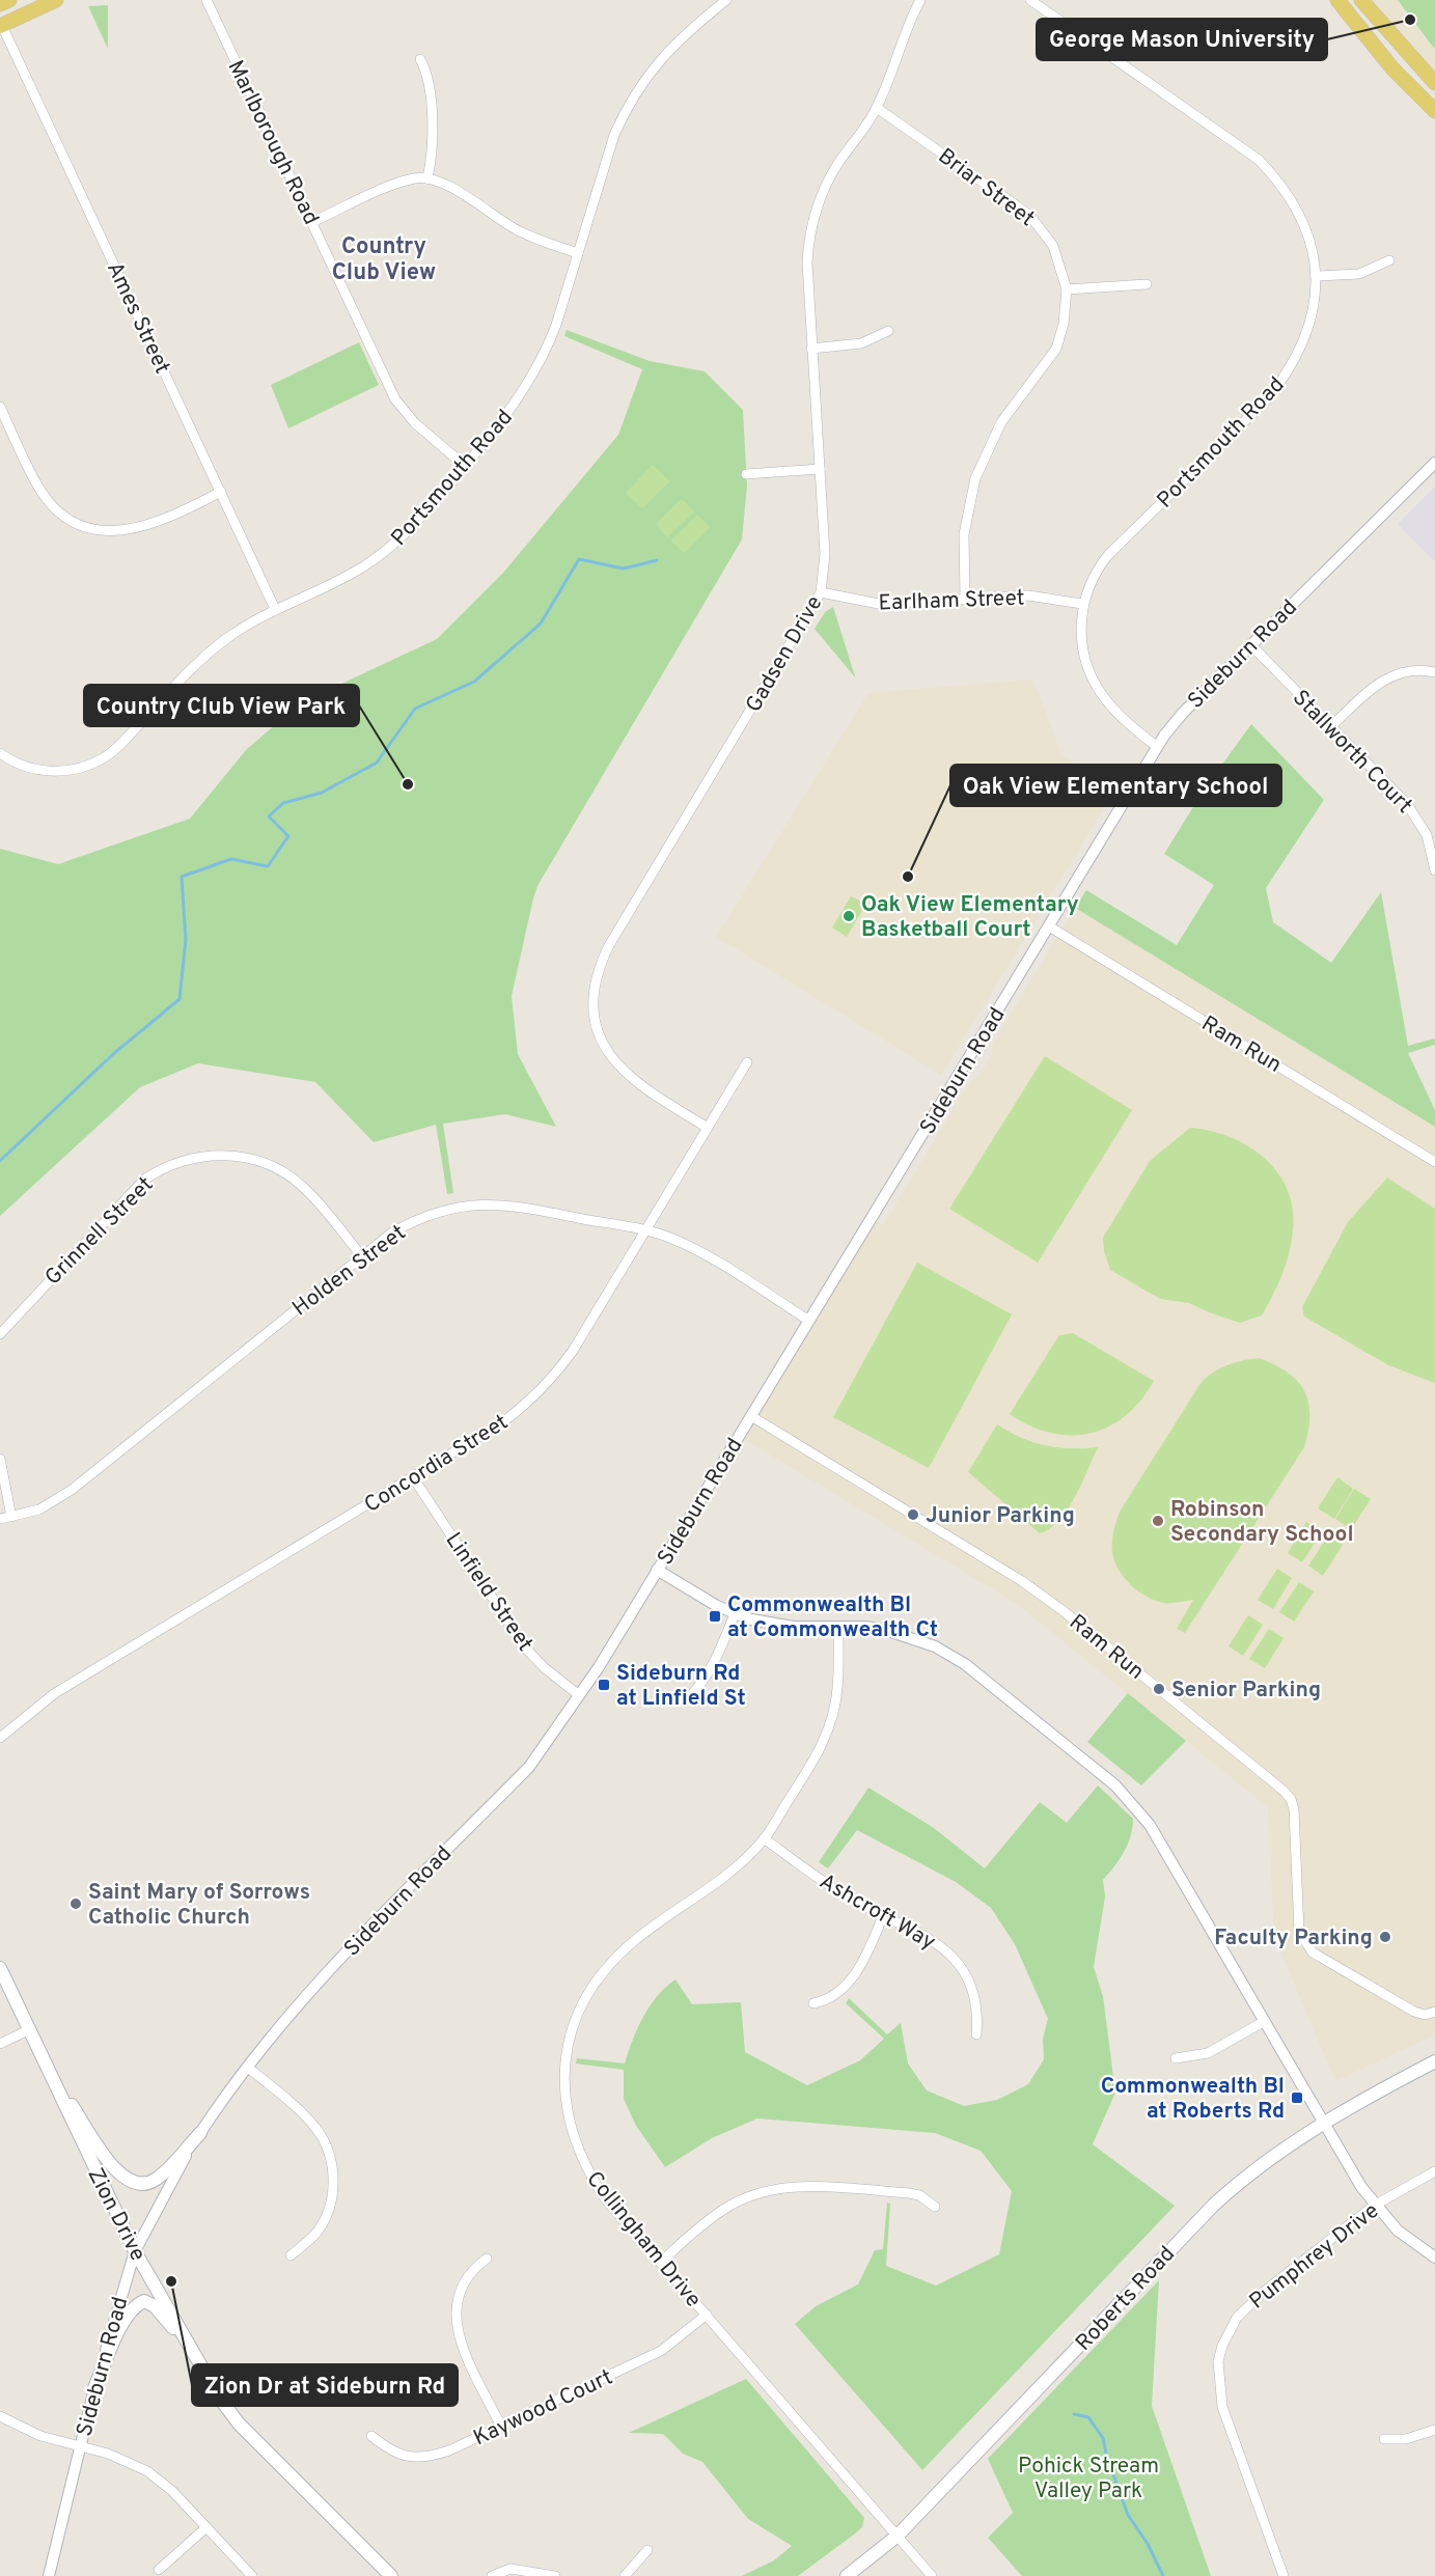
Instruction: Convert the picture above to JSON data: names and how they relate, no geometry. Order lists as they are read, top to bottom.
{
  "streets": {
    "main road": ["Zion Drive", "Roberts Road"],
    "street": [
      "Marlborough Road",
      "Briar Street",
      "Ames Street",
      "Portsmouth Road",
      "Earlham Street",
      "Gadsen Drive",
      "Sideburn Road",
      "Stallworth Court",
      "Ram Run",
      "Grinnell Street",
      "Holden Street",
      "Concordia Street",
      "Linfield Street",
      "Ashcroft Way",
      "Collingham Drive",
      "Pumphrey Drive",
      "Kaywood Court"
    ]
  },
  "crossings": [
    ["Marlborough Road", "Portsmouth Road"],
    ["Briar Street", "Earlham Street"],
    ["Briar Street", "Gadsen Drive"],
    ["Ames Street", "Portsmouth Road"],
    ["Portsmouth Road", "Earlham Street"],
    ["Portsmouth Road", "Sideburn Road"],
    ["Earlham Street", "Gadsen Drive"],
    ["Gadsen Drive", "Concordia Street"],
    ["Sideburn Road", "Stallworth Court"],
    ["Sideburn Road", "Ram Run"],
    ["Sideburn Road", "Holden Street"],
    ["Sideburn Road", "Linfield Street"],
    ["Sideburn Road", "Zion Drive"],
    ["Grinnell Street", "Holden Street"],
    ["Holden Street", "Concordia Street"],
    ["Concordia Street", "Linfield Street"],
    ["Ashcroft Way", "Collingham Drive"],
    ["Collingham Drive", "Roberts Road"],
    ["Collingham Drive", "Kaywood Court"]
  ],
  "districts": ["Country Club View"],
  "parks": ["Pohick Stream Valley Park"],
  "places": {
    "other": [
      "George Mason University",
      "Country Club View Park",
      "Oak View Elementary School",
      "Oak View Elementary Basketball Court",
      "Junior Parking",
      "Robinson Secondary School",
      "Senior Parking",
      "Saint Mary of Sorrows Catholic Church",
      "Faculty Parking",
      "Zion Dr at Sideburn Rd"
    ],
    "transit": ["Commonwealth Bl at Commonwealth Ct", "Sideburn Rd at Linfield St", "Commonwealth Bl at Roberts Rd"]
  }
}
